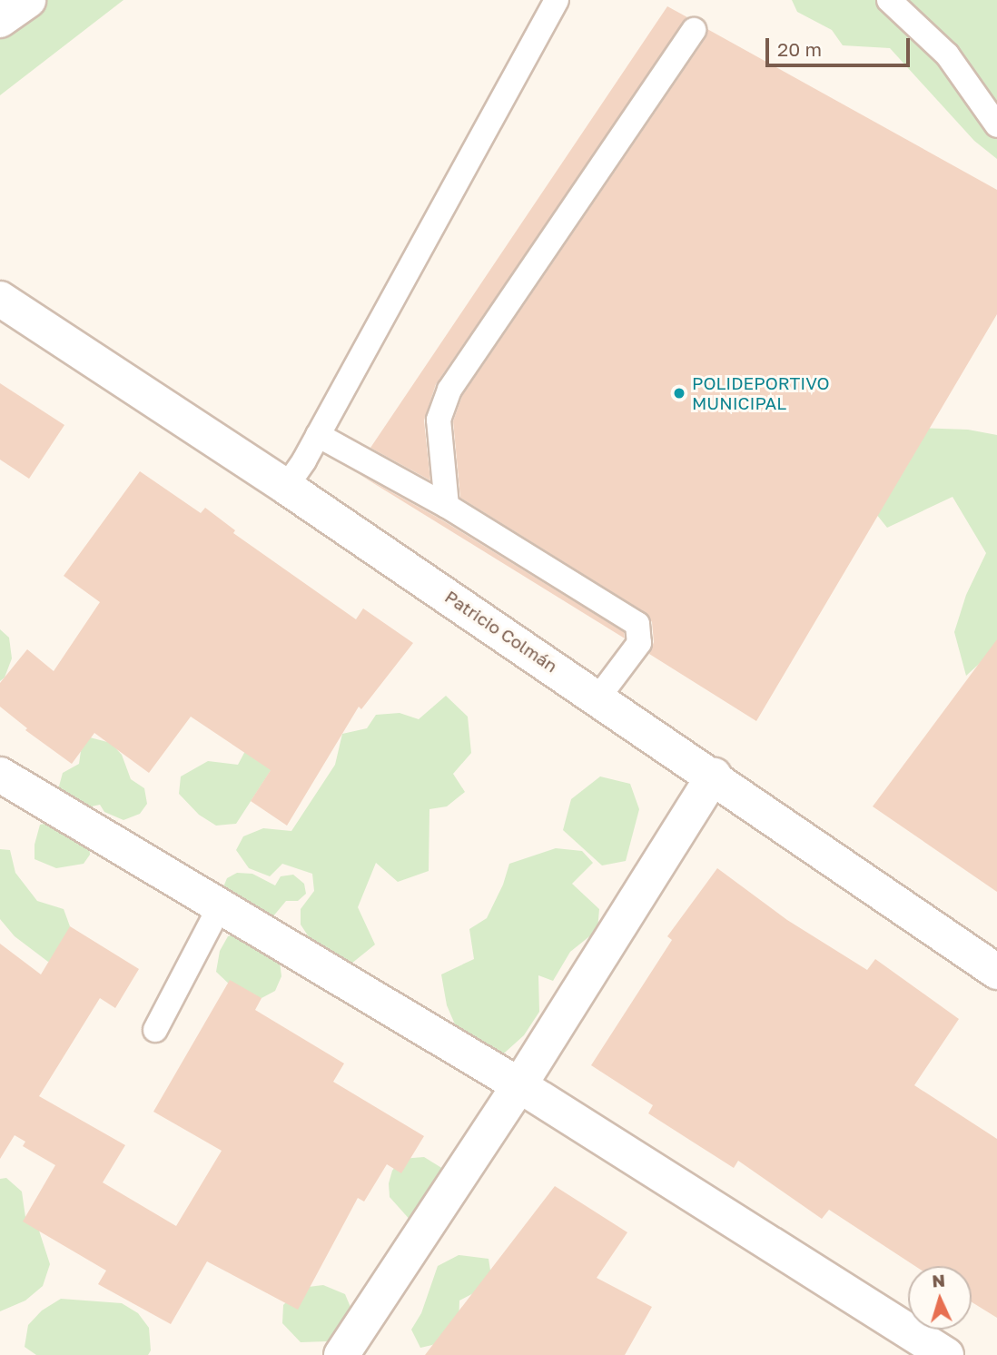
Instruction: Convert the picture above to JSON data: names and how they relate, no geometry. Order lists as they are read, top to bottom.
{
  "streets": {
    "street": ["Patricio Colmán"]
  },
  "places": ["POLIDEPORTIVO MUNICIPAL"],
  "scale_bar": "20 m",
  "north": "top"
}
